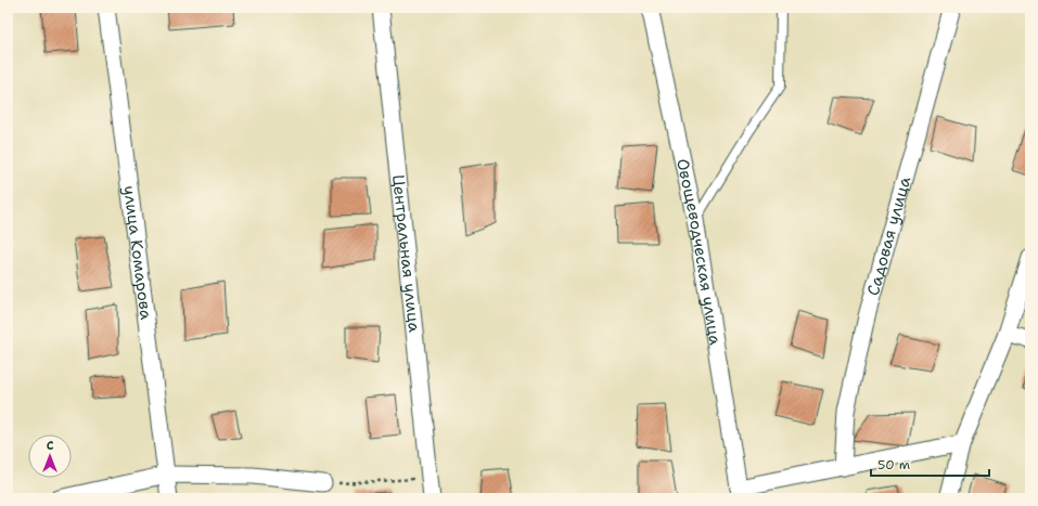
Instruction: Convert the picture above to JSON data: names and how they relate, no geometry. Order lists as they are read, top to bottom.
{
  "streets": {
    "street": [
      "Садовая улица",
      "улица Комарова",
      "Центральная улица",
      "Овощеводческая улица"
    ]
  },
  "scale_bar": "50 m",
  "north": "top"
}
